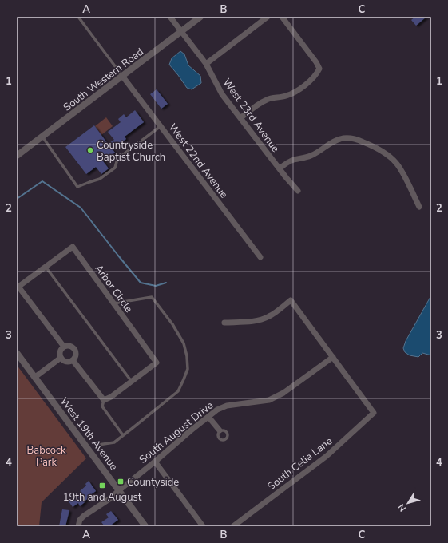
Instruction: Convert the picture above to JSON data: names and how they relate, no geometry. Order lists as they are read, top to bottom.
{
  "streets": {
    "street": [
      "South Western Road",
      "West 23rd Avenue",
      "West 22nd Avenue",
      "Arbor Circle",
      "South August Drive",
      "West 19th Avenue",
      "South Celia Lane"
    ]
  },
  "crossings": [
    ["South Western Road", "West 23rd Avenue"],
    ["South Western Road", "West 22nd Avenue"],
    ["South August Drive", "West 19th Avenue"],
    ["South August Drive", "South Celia Lane"]
  ],
  "parks": ["Babcock Park"],
  "places": {
    "other": ["Countryside Baptist Church"],
    "transit": ["Countyside", "19th and August"]
  },
  "north": "bottom left",
  "grid": {
    "columns": ["A", "B", "C"],
    "rows": [
      "1",
      "2",
      "3",
      "4"
    ]
  }
}
